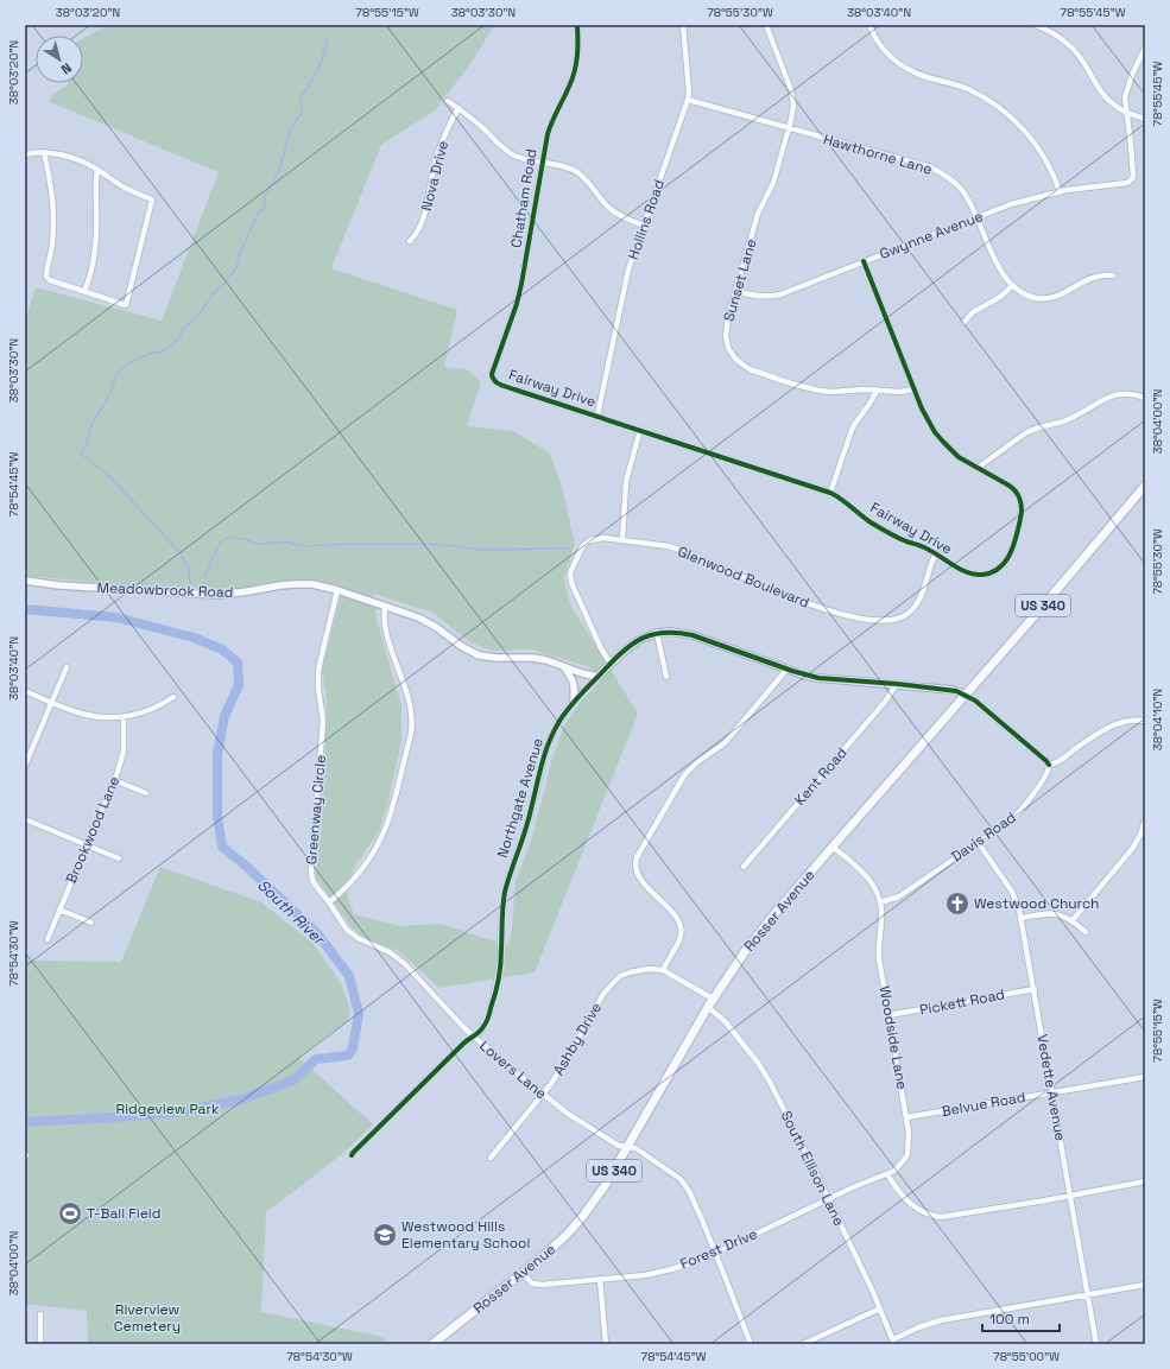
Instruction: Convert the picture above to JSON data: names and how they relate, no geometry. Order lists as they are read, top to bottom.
{
  "streets": {
    "main road": ["US 340", "Rosser Avenue"],
    "street": [
      "Hawthorne Lane",
      "Nova Drive",
      "Chatham Road",
      "Hollins Road",
      "Gwynne Avenue",
      "Sunset Lane",
      "Fairway Drive",
      "Glenwood Boulevard",
      "Meadowbrook Road",
      "Kent Road",
      "Northgate Avenue",
      "Greenway Circle",
      "Brookwood Lane",
      "Davis Road",
      "Pickett Road",
      "Woodside Lane",
      "Ashby Drive",
      "Lovers Lane",
      "Vedette Avenue",
      "Belvue Road",
      "South Ellison Lane",
      "Forest Drive"
    ]
  },
  "crossings": [
    ["Hawthorne Lane", "Hollins Road"],
    ["Hawthorne Lane", "Gwynne Avenue"],
    ["Hawthorne Lane", "Sunset Lane"],
    ["Chatham Road", "Fairway Drive"],
    ["Hollins Road", "Fairway Drive"],
    ["Gwynne Avenue", "Sunset Lane"],
    ["Gwynne Avenue", "Fairway Drive"],
    ["Sunset Lane", "Fairway Drive"],
    ["Fairway Drive", "Glenwood Boulevard"],
    ["Glenwood Boulevard", "Northgate Avenue"],
    ["Meadowbrook Road", "Northgate Avenue"],
    ["Meadowbrook Road", "Greenway Circle"],
    ["Kent Road", "Northgate Avenue"],
    ["Northgate Avenue", "Davis Road"],
    ["Northgate Avenue", "Rosser Avenue"],
    ["Northgate Avenue", "Lovers Lane"],
    ["Greenway Circle", "Lovers Lane"],
    ["Davis Road", "Woodside Lane"],
    ["Davis Road", "Vedette Avenue"],
    ["Rosser Avenue", "Woodside Lane"],
    ["Rosser Avenue", "Lovers Lane"],
    ["Rosser Avenue", "South Ellison Lane"],
    ["Rosser Avenue", "Forest Drive"],
    ["Pickett Road", "Woodside Lane"],
    ["Pickett Road", "Vedette Avenue"],
    ["Woodside Lane", "Belvue Road"],
    ["Woodside Lane", "South Ellison Lane"],
    ["Woodside Lane", "Forest Drive"],
    ["Ashby Drive", "Lovers Lane"],
    ["Ashby Drive", "South Ellison Lane"],
    ["Lovers Lane", "Forest Drive"],
    ["Vedette Avenue", "Belvue Road"],
    ["South Ellison Lane", "Forest Drive"]
  ],
  "water": ["South River"],
  "parks": ["Ridgeview Park", "Riverview Cemetery"],
  "places": {
    "church": ["Westwood Church"],
    "sports": ["T-Ball Field"],
    "school or university": ["Westwood Hills Elementary School"]
  },
  "scale_bar": "100 m",
  "north": "bottom right",
  "coordinates": [
    "38°03'20\"N",
    "78°55'15\"W",
    "38°03'30\"N",
    "78°55'30\"W",
    "38°03'40\"N",
    "78°55'45\"W",
    "38°04'00\"N",
    "78°54'45\"W",
    "38°04'10\"N",
    "78°54'30\"W",
    "78°55'00\"W"
  ]
}
